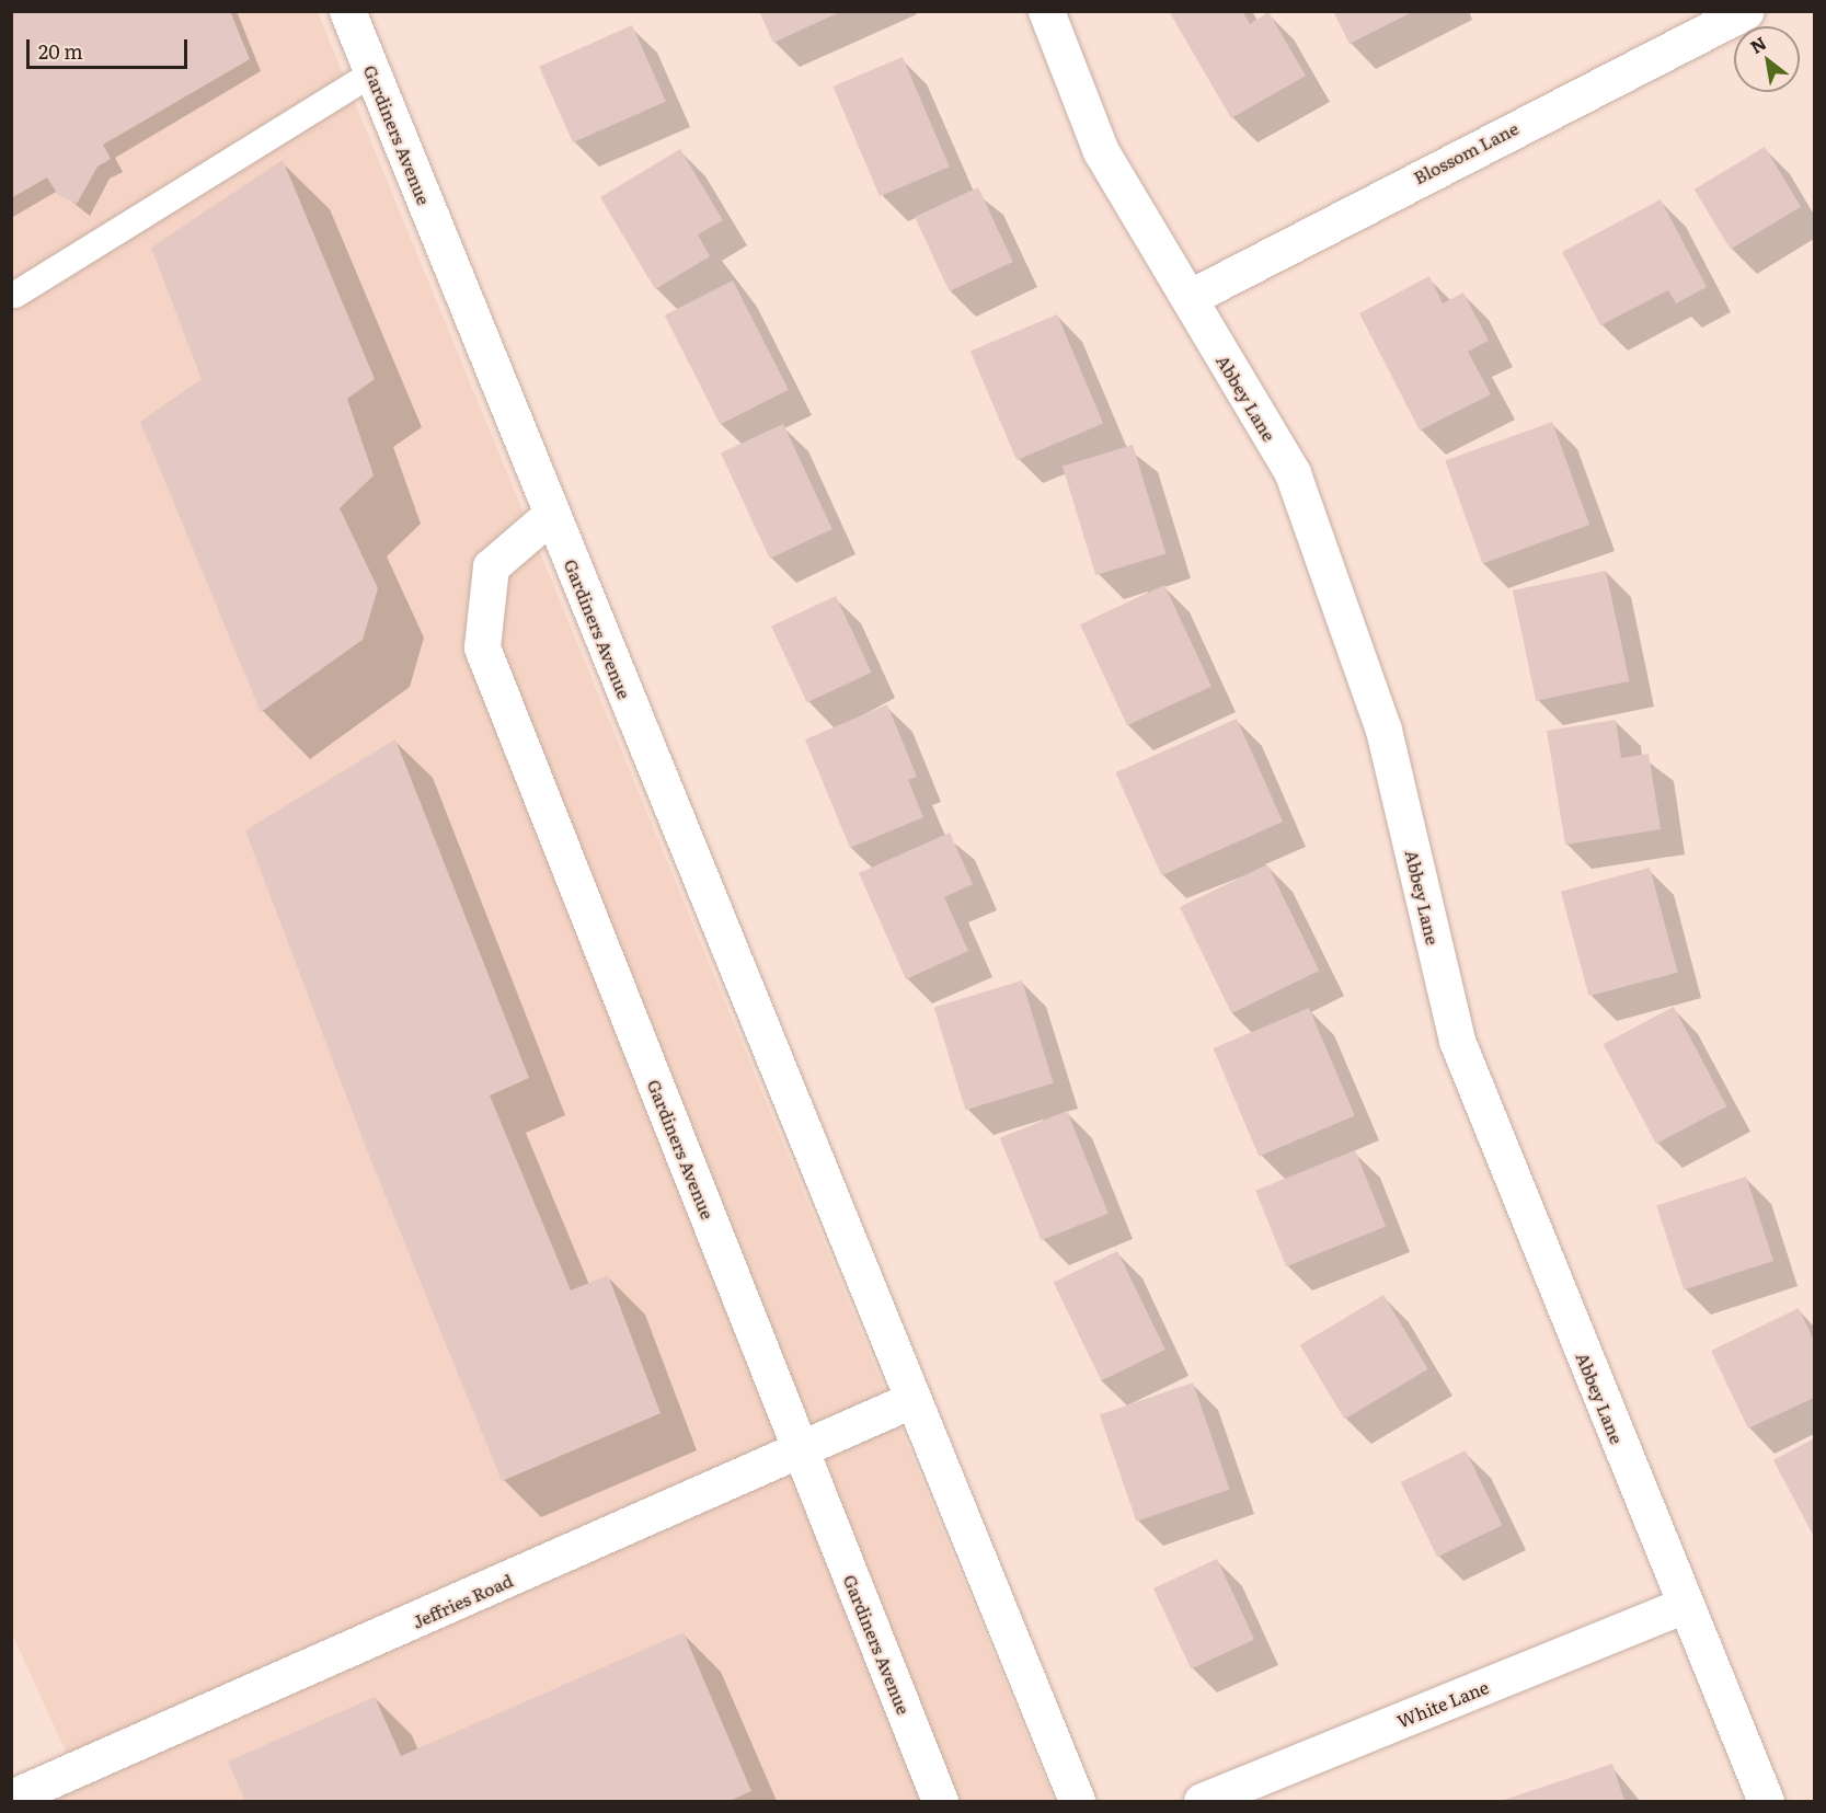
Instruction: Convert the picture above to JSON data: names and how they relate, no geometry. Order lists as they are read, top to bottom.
{
  "streets": {
    "street": [
      "Gardiners Avenue",
      "Blossom Lane",
      "Abbey Lane",
      "Jeffries Road",
      "White Lane"
    ]
  },
  "crossings": [
    ["Gardiners Avenue", "Jeffries Road"],
    ["Blossom Lane", "Abbey Lane"],
    ["Abbey Lane", "White Lane"]
  ],
  "scale_bar": "20 m",
  "north": "top left"
}
